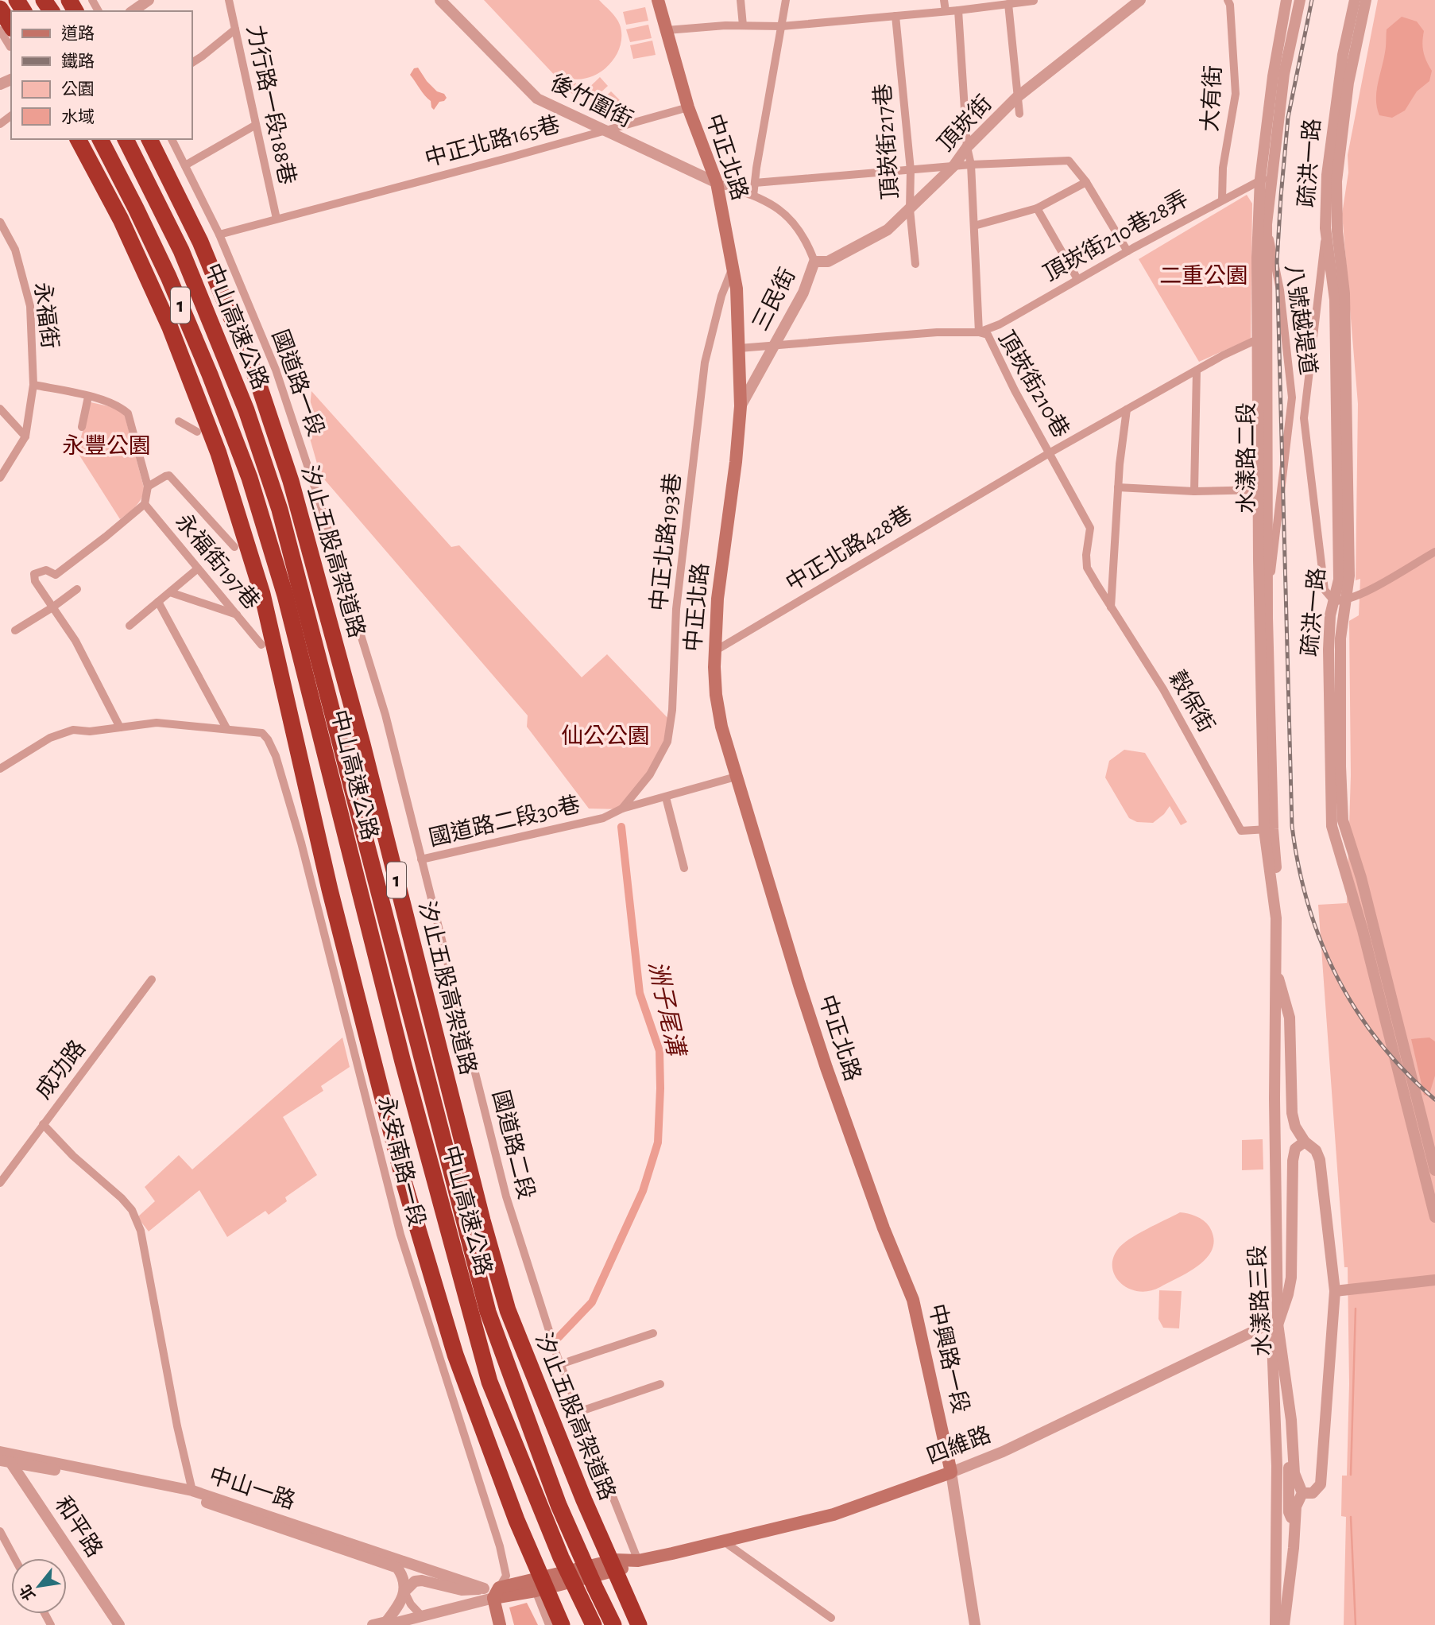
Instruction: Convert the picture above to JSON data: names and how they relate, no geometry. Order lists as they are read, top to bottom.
{
  "streets": {
    "highway": ["1", "中山高速公路", "汐止五股高架道路"],
    "main road": ["中正北路", "中興路一段", "四維路"],
    "street": [
      "大有街",
      "後竹圍街",
      "力行路一段188巷",
      "頂崁街",
      "頂崁街217巷",
      "中正北路165巷",
      "疏洪一路",
      "頂崁街210巷28弄",
      "三民街",
      "永福街",
      "八號越堤道",
      "國道路一段",
      "頂崁街210巷",
      "水漾路二段",
      "中正北路193巷",
      "中正北路428巷",
      "永福街197巷",
      "穀保街",
      "國道路二段30巷",
      "成功路",
      "國道路二段",
      "永安南路一段",
      "水漾路三段",
      "中山一路",
      "和平路"
    ]
  },
  "crossings": [
    ["大有街", "頂崁街210巷28弄"],
    ["後竹圍街", "中正北路165巷"],
    ["後竹圍街", "中正北路"],
    ["後竹圍街", "三民街"],
    ["力行路一段188巷", "中正北路165巷"],
    ["頂崁街", "頂崁街217巷"],
    ["頂崁街", "三民街"],
    ["頂崁街", "頂崁街210巷"],
    ["中正北路165巷", "中正北路"],
    ["中正北路165巷", "國道路一段"],
    ["中正北路", "三民街"],
    ["中正北路", "中正北路193巷"],
    ["中正北路", "中正北路428巷"],
    ["中正北路", "國道路二段30巷"],
    ["中正北路", "中興路一段"],
    ["疏洪一路", "八號越堤道"],
    ["頂崁街210巷28弄", "頂崁街210巷"],
    ["頂崁街210巷28弄", "水漾路二段"],
    ["八號越堤道", "水漾路二段"],
    ["國道路一段", "國道路二段"],
    ["頂崁街210巷", "中正北路428巷"],
    ["頂崁街210巷", "穀保街"],
    ["水漾路二段", "中正北路428巷"],
    ["水漾路二段", "穀保街"],
    ["水漾路二段", "水漾路三段"],
    ["中正北路193巷", "國道路二段30巷"],
    ["國道路二段30巷", "國道路二段"],
    ["國道路二段", "四維路"],
    ["永安南路一段", "四維路"],
    ["永安南路一段", "中山一路"],
    ["水漾路三段", "四維路"],
    ["中興路一段", "四維路"],
    ["四維路", "中山一路"],
    ["中山一路", "和平路"]
  ],
  "water": ["洲子尾溝"],
  "parks": ["二重公園", "永豐公園", "仙公公園"],
  "legend": [
    "道路",
    "鐵路",
    "公園",
    "水域"
  ],
  "north": "bottom left"
}
